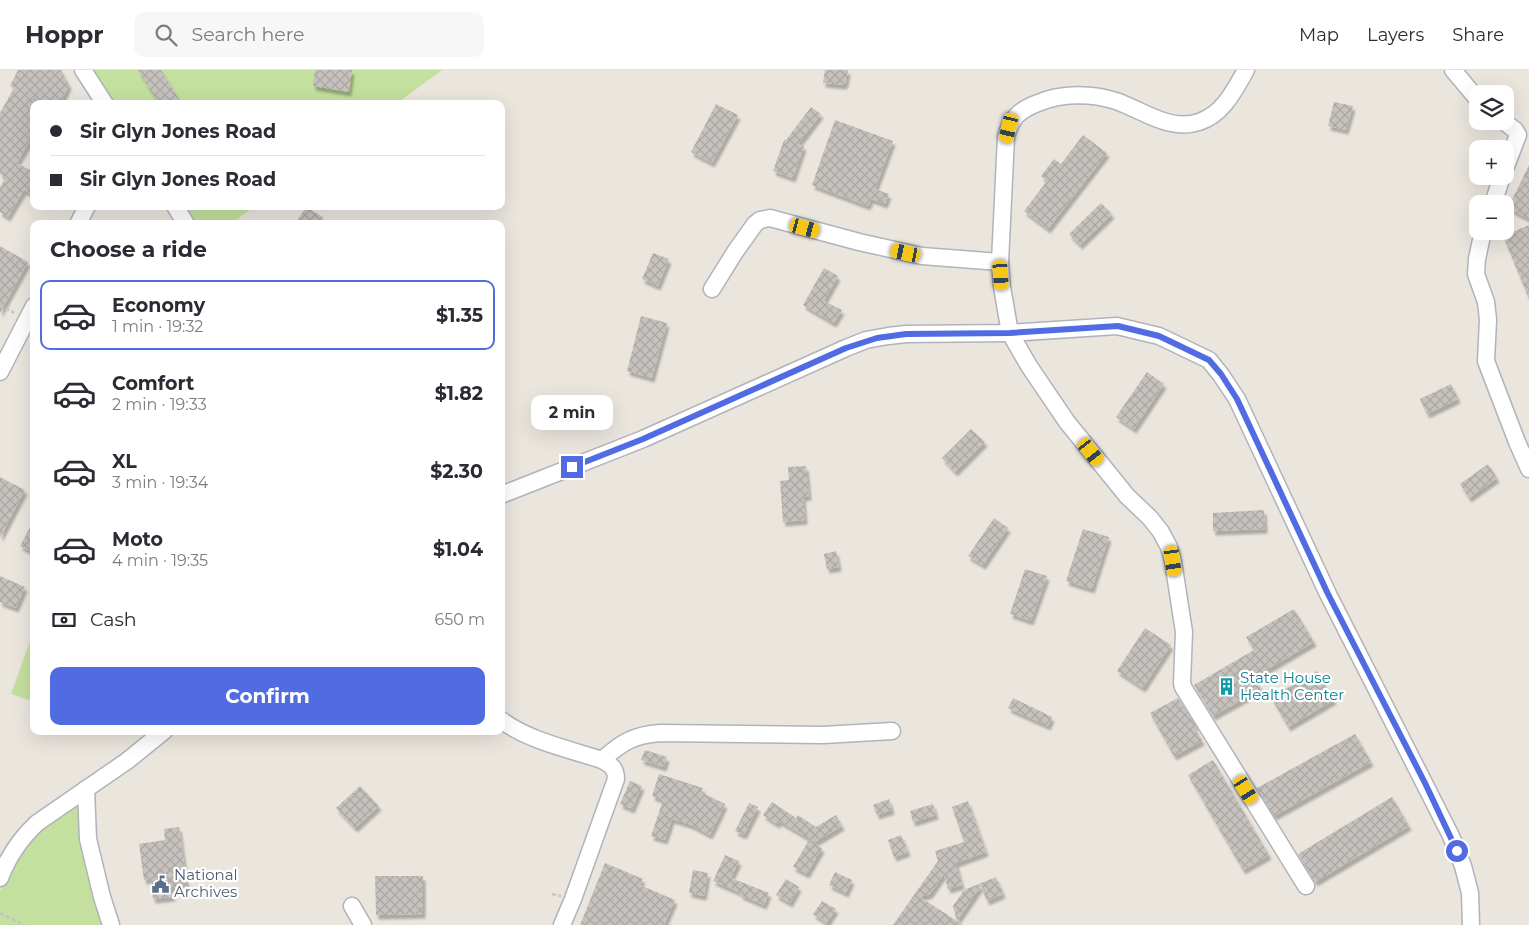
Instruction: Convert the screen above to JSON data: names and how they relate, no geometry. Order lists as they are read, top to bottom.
{
  "places": {
    "building": ["State House Health Center"],
    "public building": ["National Archives"]
  },
  "page": {
    "header": "Hoppr",
    "search": "Search here",
    "nav": ["Map", "Layers", "Share"],
    "map_buttons": ["+", "−"],
    "banner": ["Sir Glyn Jones Road", "Sir Glyn Jones Road"],
    "heading": "Choose a ride",
    "list": [
      {
        "name": "Economy",
        "note": "1 min · 19:32",
        "value": "$1.35"
      },
      {
        "name": "Comfort",
        "note": "2 min · 19:33",
        "value": "$1.82"
      },
      {
        "name": "XL",
        "note": "3 min · 19:34",
        "value": "$2.30"
      },
      {
        "name": "Moto",
        "note": "4 min · 19:35",
        "value": "$1.04"
      }
    ],
    "bubble": "2 min",
    "pay": ["Cash", "650 m"],
    "buttons": "Confirm"
  }
}
